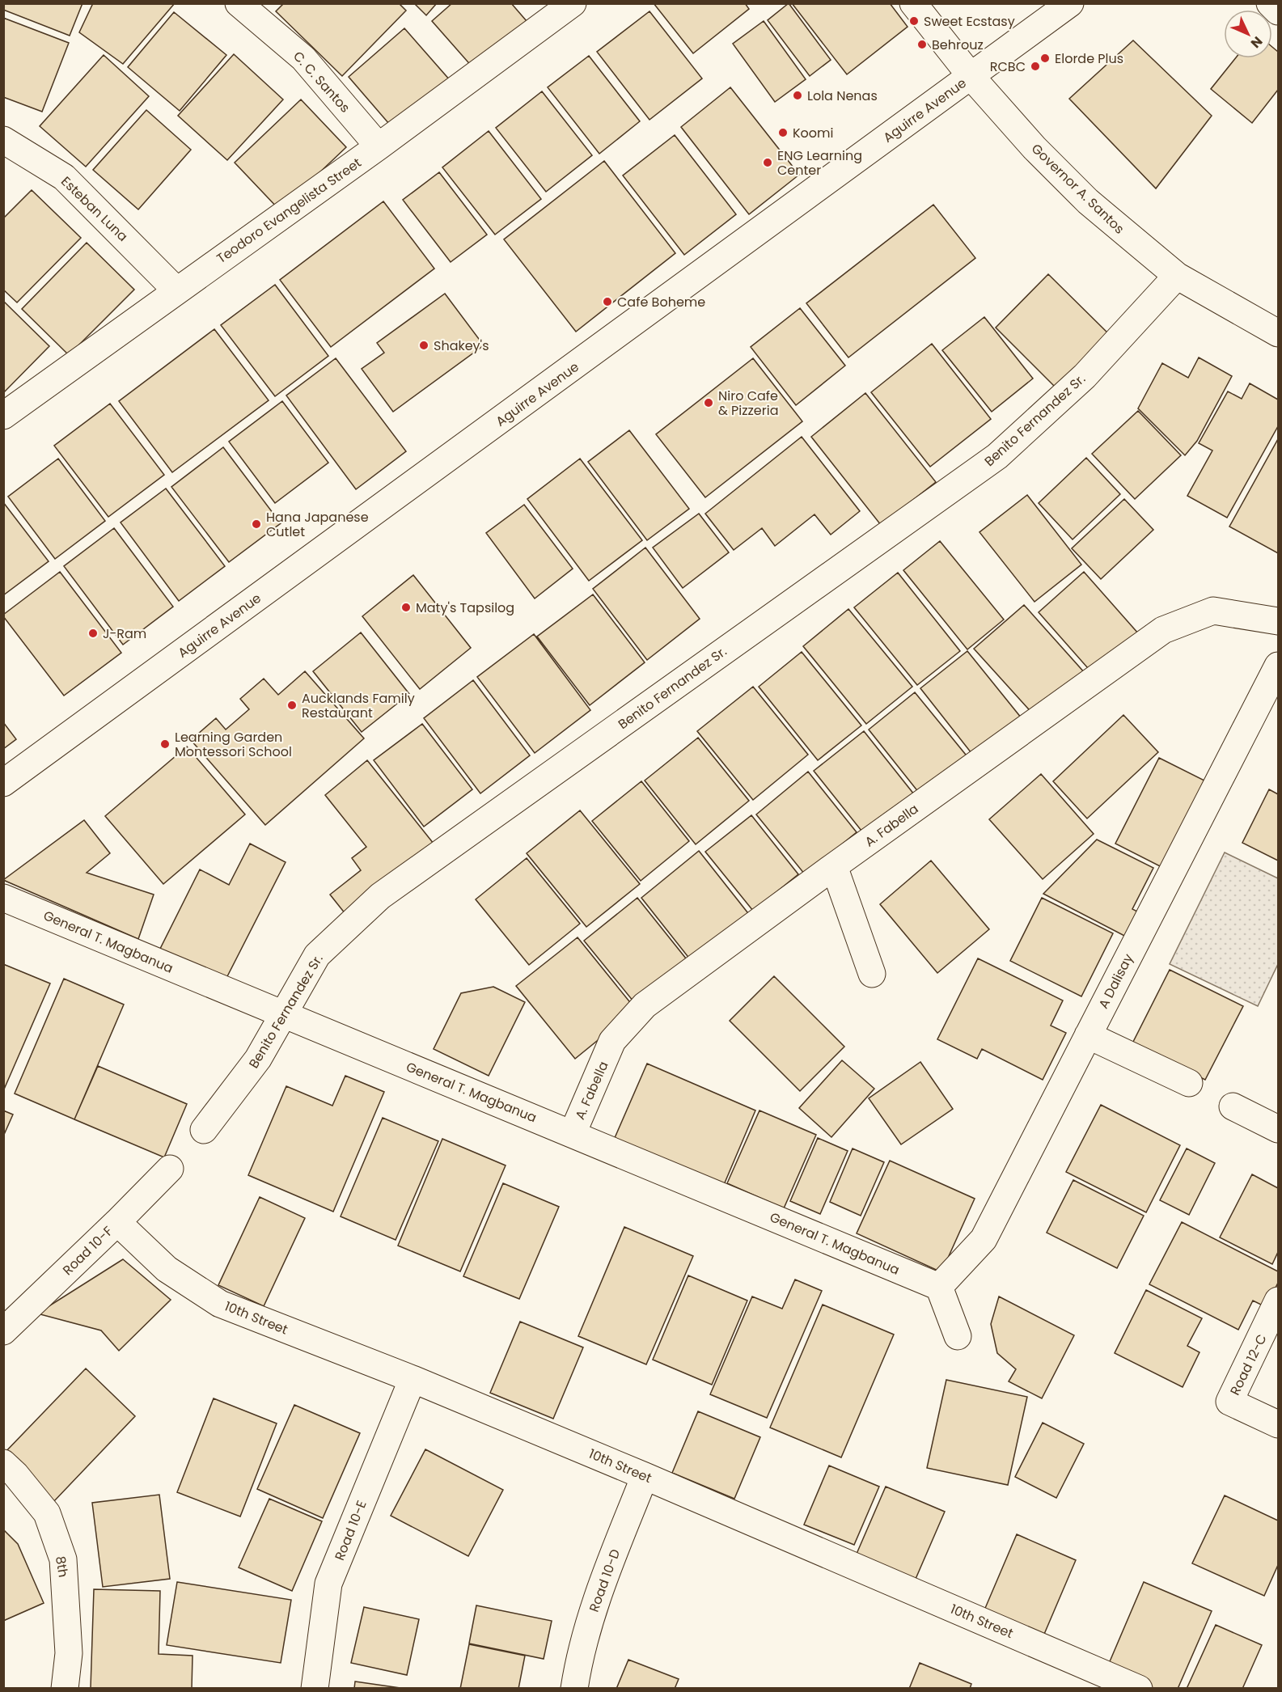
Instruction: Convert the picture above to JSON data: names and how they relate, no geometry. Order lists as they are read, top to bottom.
{
  "streets": {
    "street": [
      "C. C. Santos",
      "Aguirre Avenue",
      "Governor A. Santos",
      "Esteban Luna",
      "Teodoro Evangelista Street",
      "Benito Fernandez Sr.",
      "A. Fabella",
      "General T. Magbanua",
      "A Dalisay",
      "Road 10-F",
      "10th Street",
      "Road 12-C",
      "Road 10-E",
      "8th",
      "Road 10-D"
    ]
  },
  "crossings": [
    ["C. C. Santos", "Teodoro Evangelista Street"],
    ["Aguirre Avenue", "Governor A. Santos"],
    ["Governor A. Santos", "Benito Fernandez Sr."],
    ["Esteban Luna", "Teodoro Evangelista Street"],
    ["Benito Fernandez Sr.", "General T. Magbanua"],
    ["A. Fabella", "General T. Magbanua"],
    ["General T. Magbanua", "A Dalisay"],
    ["Road 10-F", "10th Street"],
    ["10th Street", "Road 10-E"],
    ["10th Street", "Road 10-D"]
  ],
  "places": [
    "Sweet Ecstasy",
    "Behrouz",
    "Elorde Plus",
    "RCBC",
    "Lola Nenas",
    "Koomi",
    "ENG Learning Center",
    "Cafe Boheme",
    "Shakey's",
    "Niro Cafe & Pizzeria",
    "Hana Japanese Cutlet",
    "Maty's Tapsilog",
    "J-Ram",
    "Aucklands Family Restaurant",
    "Learning Garden Montessori School"
  ],
  "north": "bottom right"
}
